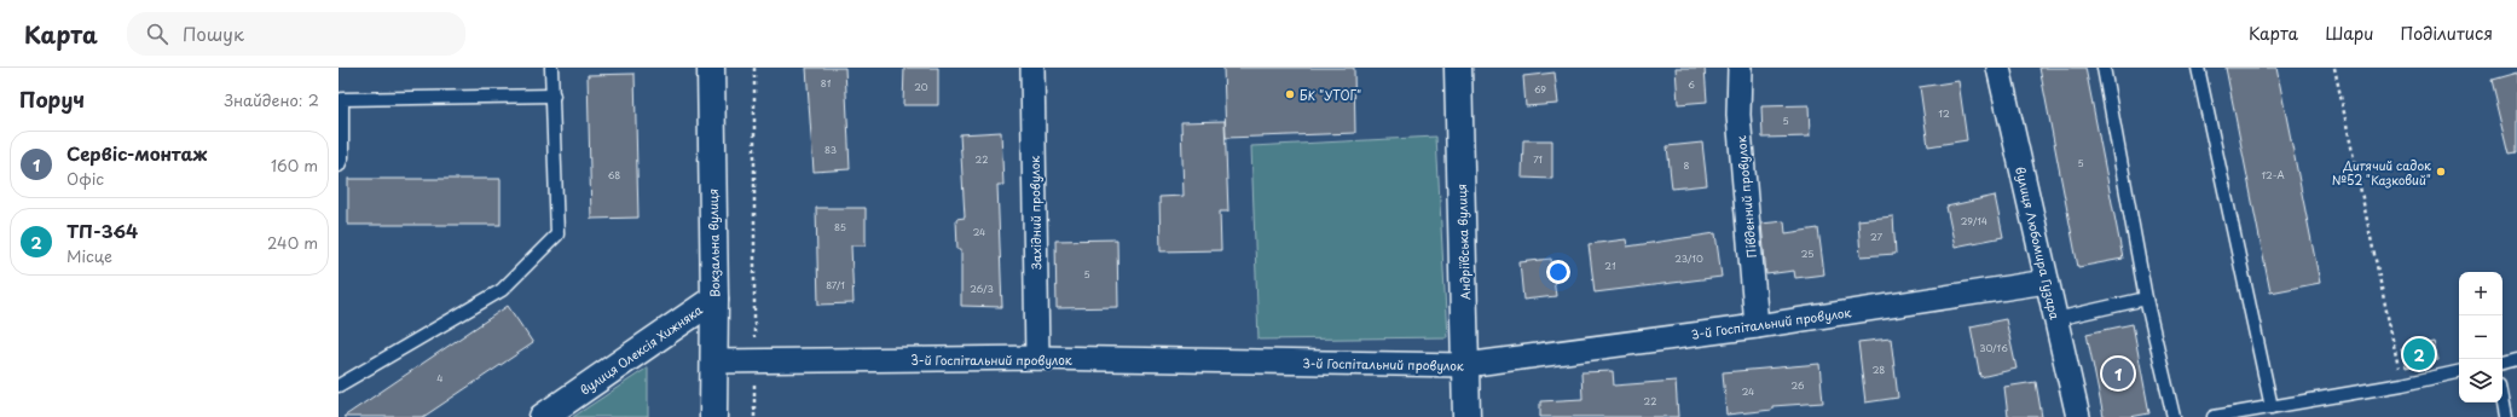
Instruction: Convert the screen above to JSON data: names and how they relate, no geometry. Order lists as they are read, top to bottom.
{
  "streets": {
    "street": [
      "Південний провулок",
      "Західний провулок",
      "Андріївська вулиця",
      "Вокзальна вулиця",
      "вулиця Любомира Гузара",
      "3-й Госпітальний провулок",
      "вулиця Олексія Хижняка"
    ]
  },
  "crossings": [
    ["Південний провулок", "3-й Госпітальний провулок"],
    ["Західний провулок", "3-й Госпітальний провулок"],
    ["Андріївська вулиця", "3-й Госпітальний провулок"],
    ["Вокзальна вулиця", "3-й Госпітальний провулок"],
    ["Вокзальна вулиця", "вулиця Олексія Хижняка"],
    ["вулиця Любомира Гузара", "3-й Госпітальний провулок"]
  ],
  "places": ["БК \"УТОГ\"", "Дитячий садок №52 \"Казковий\""],
  "house_numbers": [
    "81",
    "6",
    "20",
    "69",
    "12",
    "5",
    "83",
    "22",
    "71",
    "5",
    "8",
    "68",
    "12-А",
    "29/14",
    "85",
    "24",
    "27",
    "25",
    "23/10",
    "21",
    "5",
    "87/1",
    "26/3",
    "30/16",
    "28",
    "4",
    "26",
    "24",
    "22"
  ],
  "page": {
    "header": "Карта",
    "search": "Пошук",
    "nav": ["Карта", "Шари", "Поділитися"],
    "heading": ["Поруч", "Знайдено: 2"],
    "list": [
      {
        "mark": "1",
        "name": "Сервіс-монтаж",
        "note": "Офіс",
        "value": "160 m"
      },
      {
        "mark": "2",
        "name": "ТП-364",
        "note": "Місце",
        "value": "240 m"
      }
    ],
    "map_buttons": ["+", "−"],
    "pins": ["2", "1"]
  }
}
